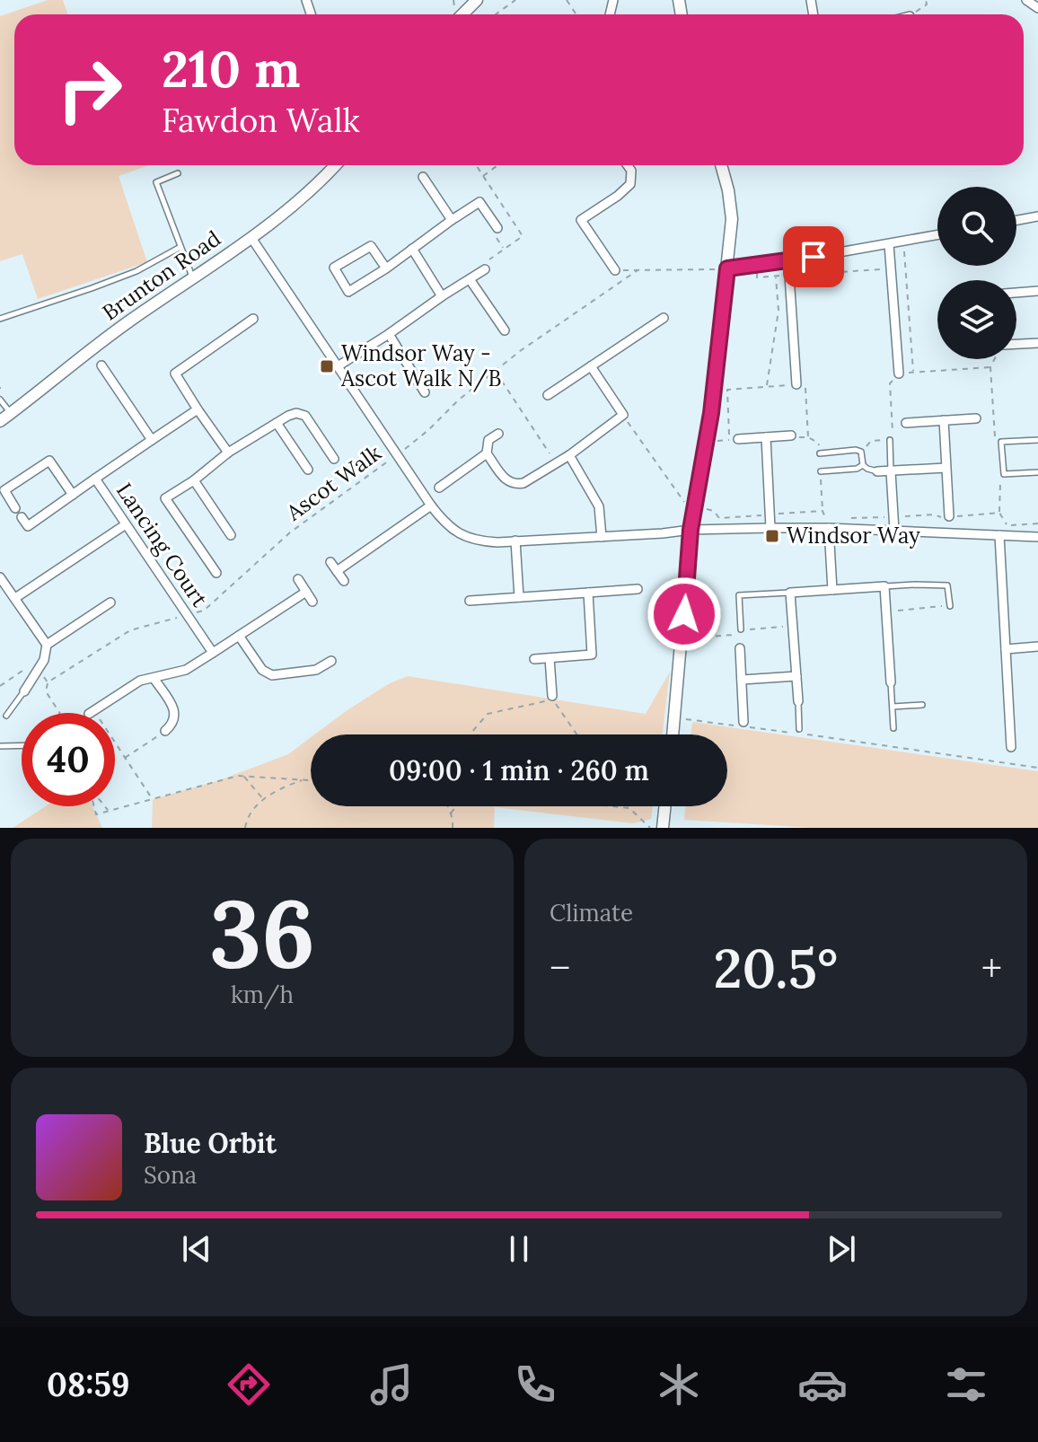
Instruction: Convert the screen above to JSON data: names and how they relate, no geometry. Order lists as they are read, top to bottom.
{
  "streets": {
    "street": ["Brunton Road", "Lancing Court"],
    "path": ["Ascot Walk"]
  },
  "crossings": [
    ["Ascot Walk", "Lancing Court"]
  ],
  "places": {
    "transit": ["Windsor Way - Ascot Walk N/B", "Windsor Way"]
  },
  "page": {
    "turn": ["210 m", "Fawdon Walk"],
    "limit": "40",
    "trip": "09:00 · 1 min · 260 m",
    "tile": [
      ["36", "km/h"],
      "Climate"
    ],
    "heat": ["−", "20.5°", "+"],
    "song": ["Blue Orbit", "Sona"],
    "tabs": "08:59"
  }
}
